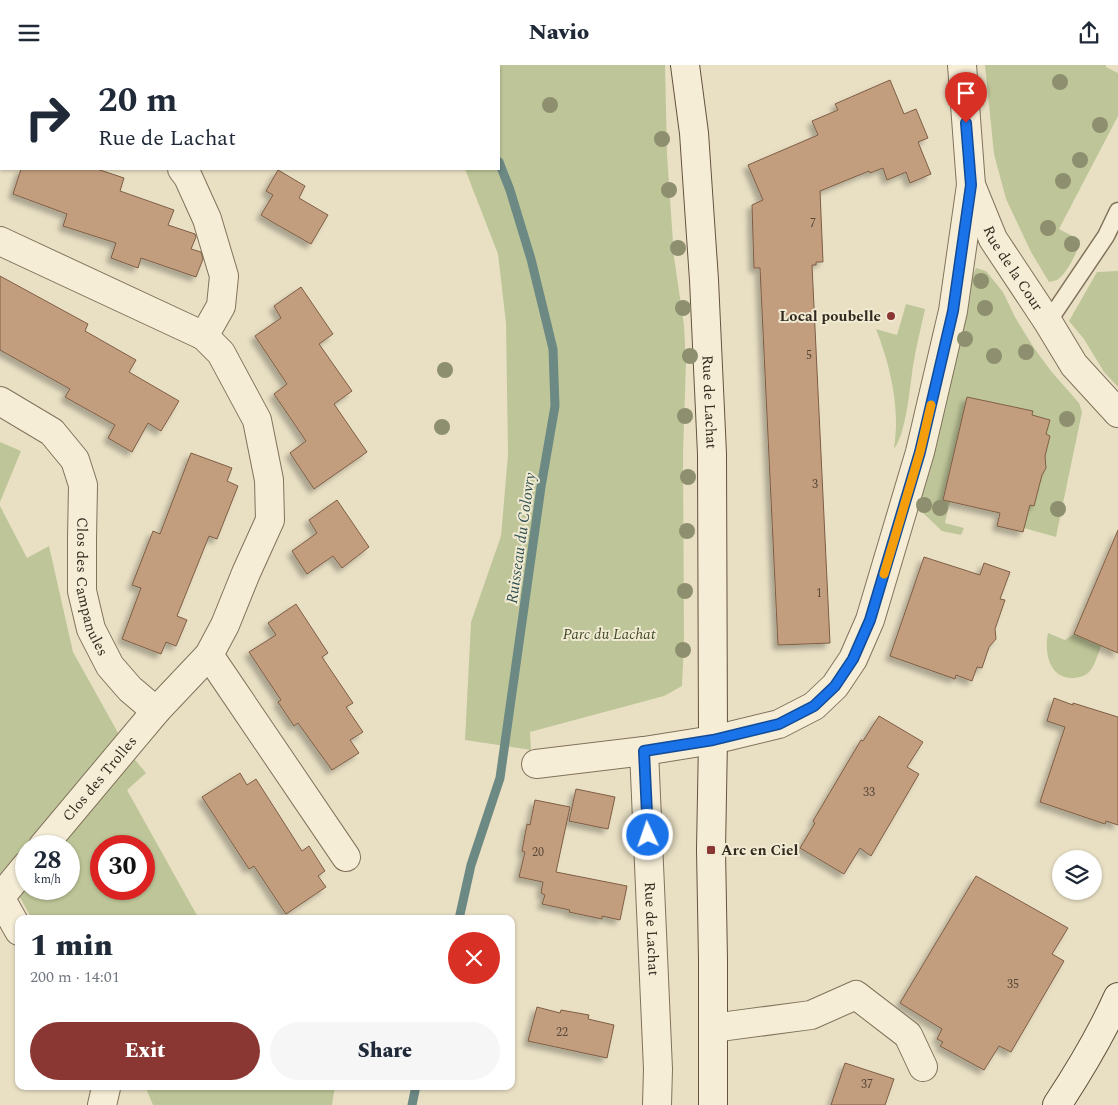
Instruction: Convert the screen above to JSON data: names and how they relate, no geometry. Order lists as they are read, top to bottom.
{
  "streets": {
    "street": [
      "Rue de la Cour",
      "Rue de Lachat",
      "Clos des Campanules",
      "Clos des Trolles"
    ]
  },
  "crossings": [
    ["Clos des Campanules", "Clos des Trolles"]
  ],
  "water": ["Ruisseau du Colovry"],
  "parks": ["Parc du Lachat"],
  "places": {
    "other": ["Local poubelle"],
    "transit": ["Arc en Ciel"]
  },
  "house_numbers": [
    "7",
    "5",
    "3",
    "1",
    "33",
    "20",
    "35",
    "22",
    "37"
  ],
  "page": {
    "header": "Navio",
    "turn": ["20 m", "Rue de Lachat"],
    "speed": "28 km/h",
    "limit": "30",
    "heading": ["1 min", "200 m · 14:01"],
    "buttons": ["Exit", "Share"]
  }
}
